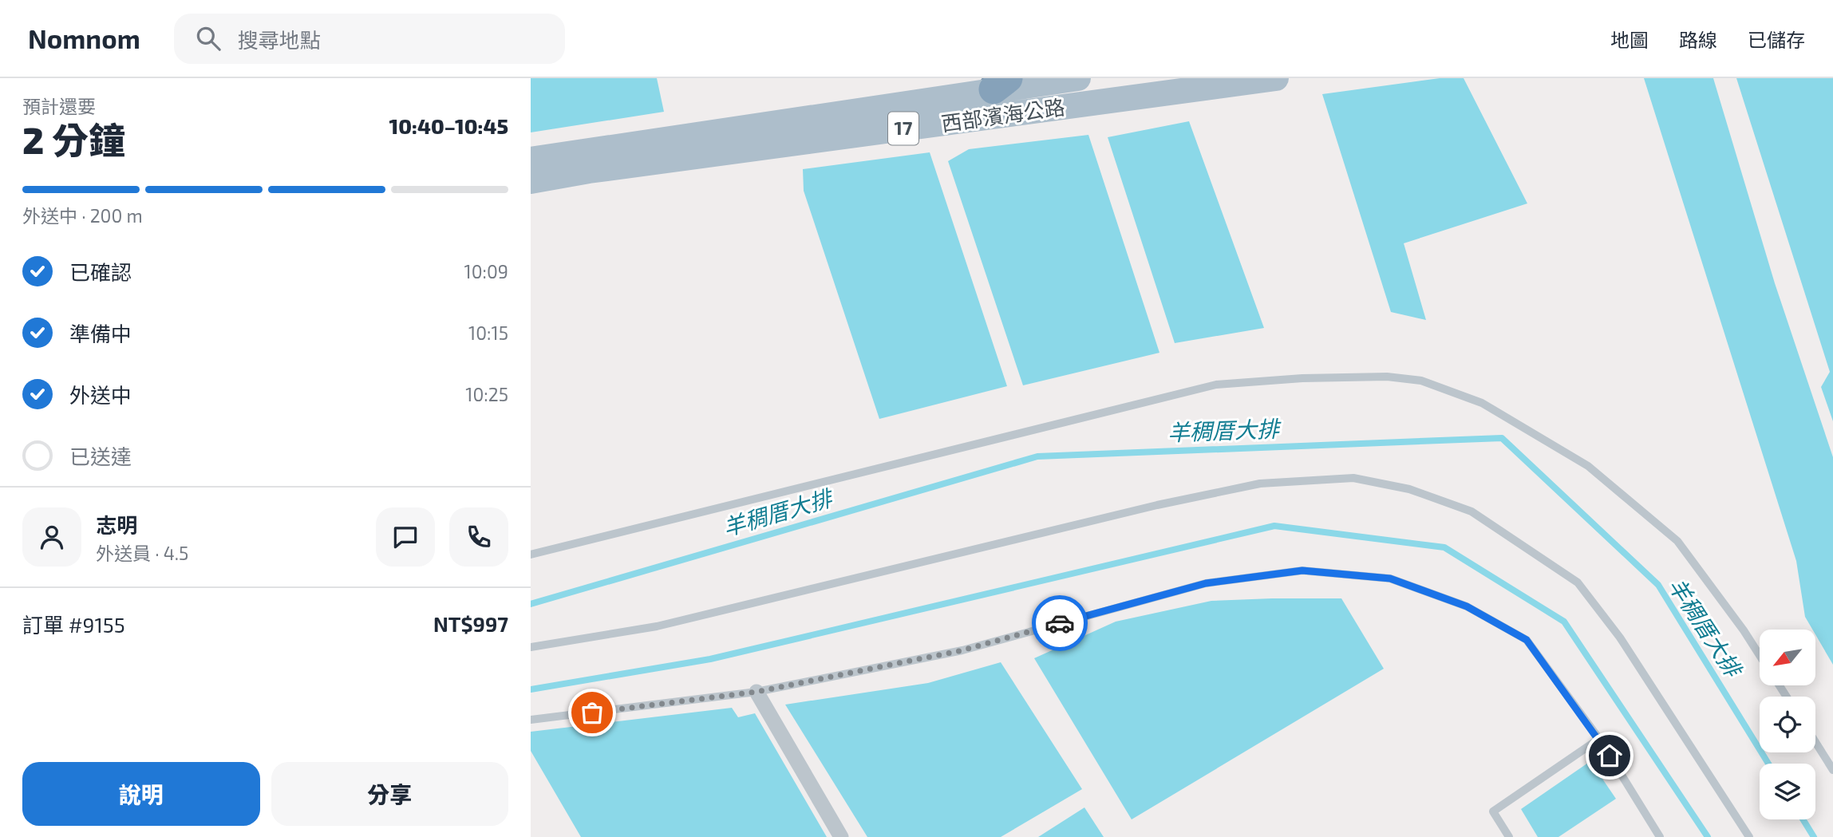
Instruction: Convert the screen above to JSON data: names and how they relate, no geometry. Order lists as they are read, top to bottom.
{
  "streets": {
    "main road": ["西部濱海公路", "17"]
  },
  "water": ["羊稠厝大排"],
  "north": "bottom left",
  "page": {
    "header": "Nomnom",
    "search": "搜尋地點",
    "nav": ["地圖", "路線", "已儲存"],
    "heading": ["2 分鐘", "預計還要", "10:40–10:45"],
    "panel": [
      "志明",
      "外送員 · 4.5",
      "訂單 #9155",
      "NT$997"
    ],
    "bar": "外送中 · 200 m",
    "list": [
      ["已確認", "10:09"],
      ["準備中", "10:15"],
      ["外送中", "10:25"],
      "已送達"
    ],
    "buttons": ["說明", "分享"]
  }
}
